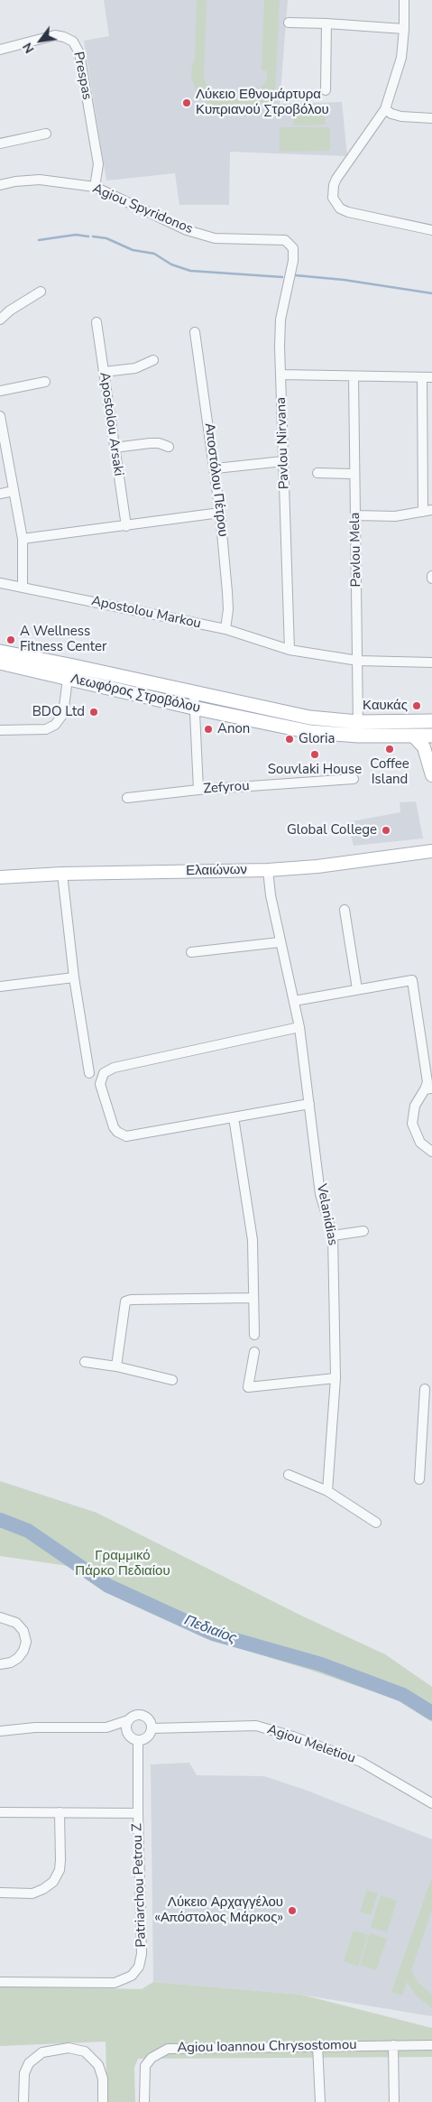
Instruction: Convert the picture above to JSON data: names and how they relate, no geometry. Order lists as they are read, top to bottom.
{
  "streets": {
    "main road": ["Λεωφόρος Στροβόλου", "Ελαιώνων"],
    "street": [
      "Prespas",
      "Agiou Spyridonos",
      "Apostolou Arsaki",
      "Pavlou Nirvana",
      "Αποστόλου Πέτρου",
      "Pavlou Mela",
      "Apostolou Markou",
      "Zefyrou",
      "Velanidias",
      "Agiou Meletiou",
      "Patriarchou Petrou Z",
      "Agiou Ioannou Chrysostomou"
    ]
  },
  "crossings": [
    ["Prespas", "Agiou Spyridonos"],
    ["Agiou Spyridonos", "Pavlou Nirvana"],
    ["Pavlou Nirvana", "Apostolou Markou"],
    ["Αποστόλου Πέτρου", "Apostolou Markou"],
    ["Pavlou Mela", "Apostolou Markou"],
    ["Pavlou Mela", "Λεωφόρος Στροβόλου"],
    ["Ελαιώνων", "Velanidias"],
    ["Agiou Meletiou", "Patriarchou Petrou Z"]
  ],
  "water": ["Πεδιαίος"],
  "parks": ["Γραμμικό Πάρκο Πεδιαίου"],
  "places": [
    "Λύκειο Εθνομάρτυρα Κυπριανού Στροβόλου",
    "A Wellness Fitness Center",
    "Καυκάς",
    "BDO Ltd",
    "Anon",
    "Gloria",
    "Coffee Island",
    "Souvlaki House",
    "Global College",
    "Λύκειο Αρχαγγέλου «Απόστολος Μάρκος»"
  ],
  "north": "bottom left"
}
